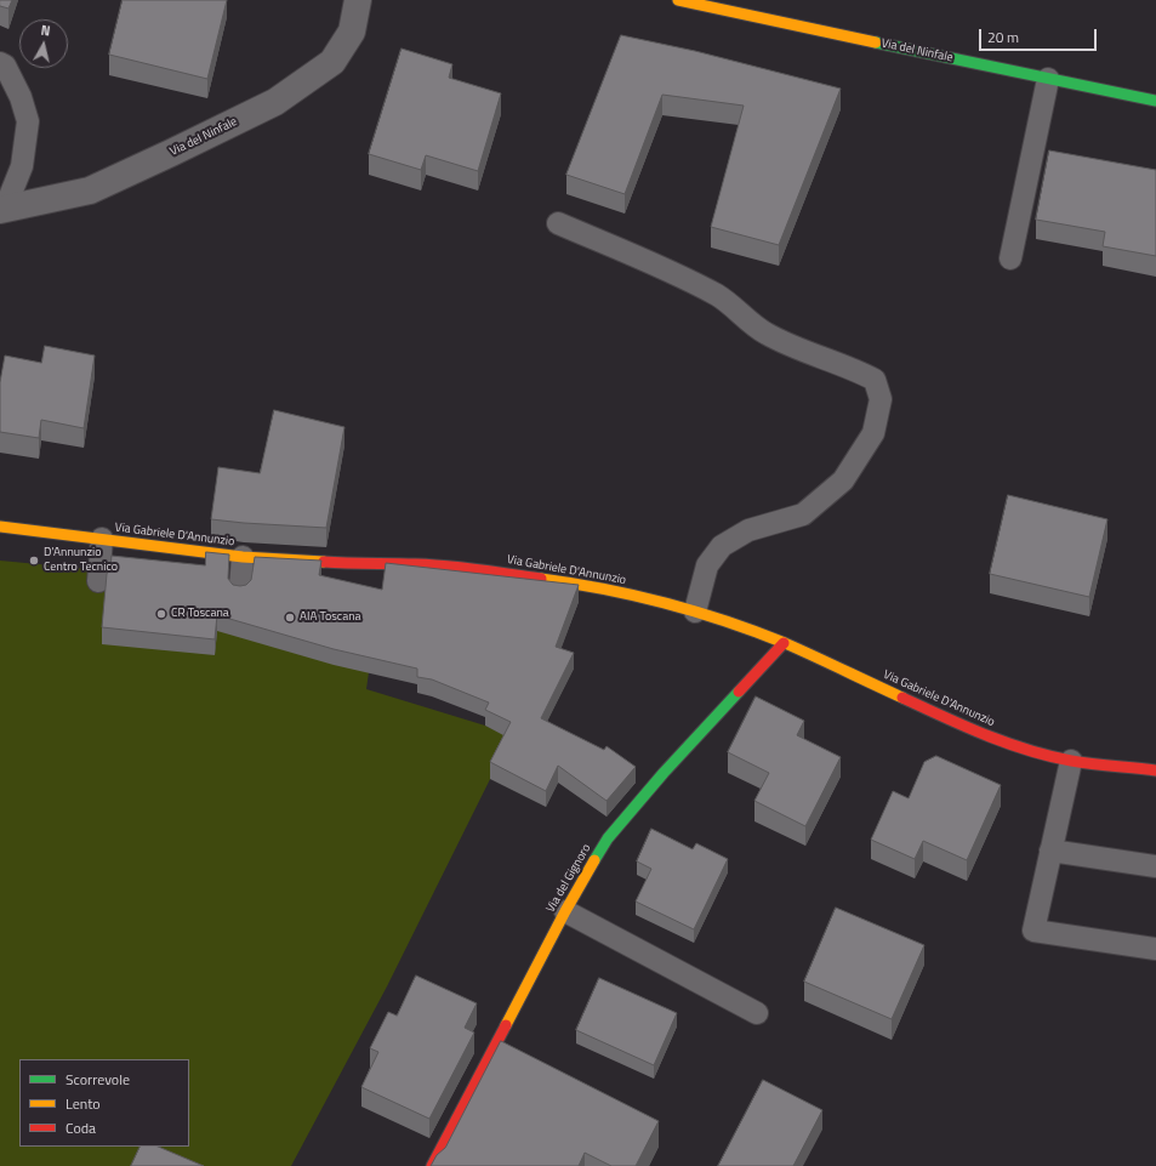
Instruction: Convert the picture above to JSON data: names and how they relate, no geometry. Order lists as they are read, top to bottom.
{
  "streets": {
    "street": ["Via del Ninfale", "Via Gabriele D'Annunzio", "Via del Gignoro"]
  },
  "crossings": [
    ["Via Gabriele D'Annunzio", "Via del Gignoro"]
  ],
  "places": ["D'Annunzio Centro Tecnico", "CR Toscana", "AIA Toscana"],
  "legend": ["Scorrevole", "Lento", "Coda"],
  "scale_bar": "20 m",
  "north": "top"
}
